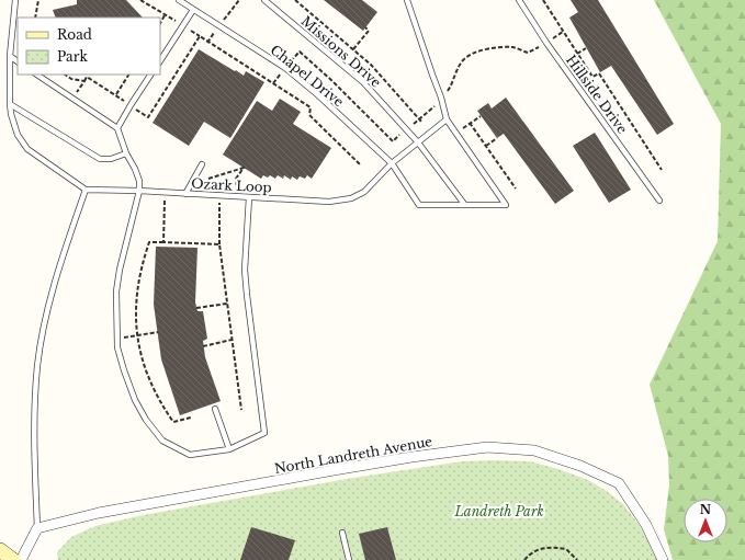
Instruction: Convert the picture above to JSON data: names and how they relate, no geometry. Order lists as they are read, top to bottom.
{
  "streets": {
    "street": ["North Landreth Avenue"],
    "lane": [
      "Missions Drive",
      "Chapel Drive",
      "Hillside Drive",
      "Ozark Loop"
    ]
  },
  "crossings": [
    ["Missions Drive", "Chapel Drive"],
    ["Missions Drive", "Ozark Loop"],
    ["Chapel Drive", "Ozark Loop"]
  ],
  "parks": ["Landreth Park"],
  "legend": ["Road", "Park"],
  "north": "top"
}
